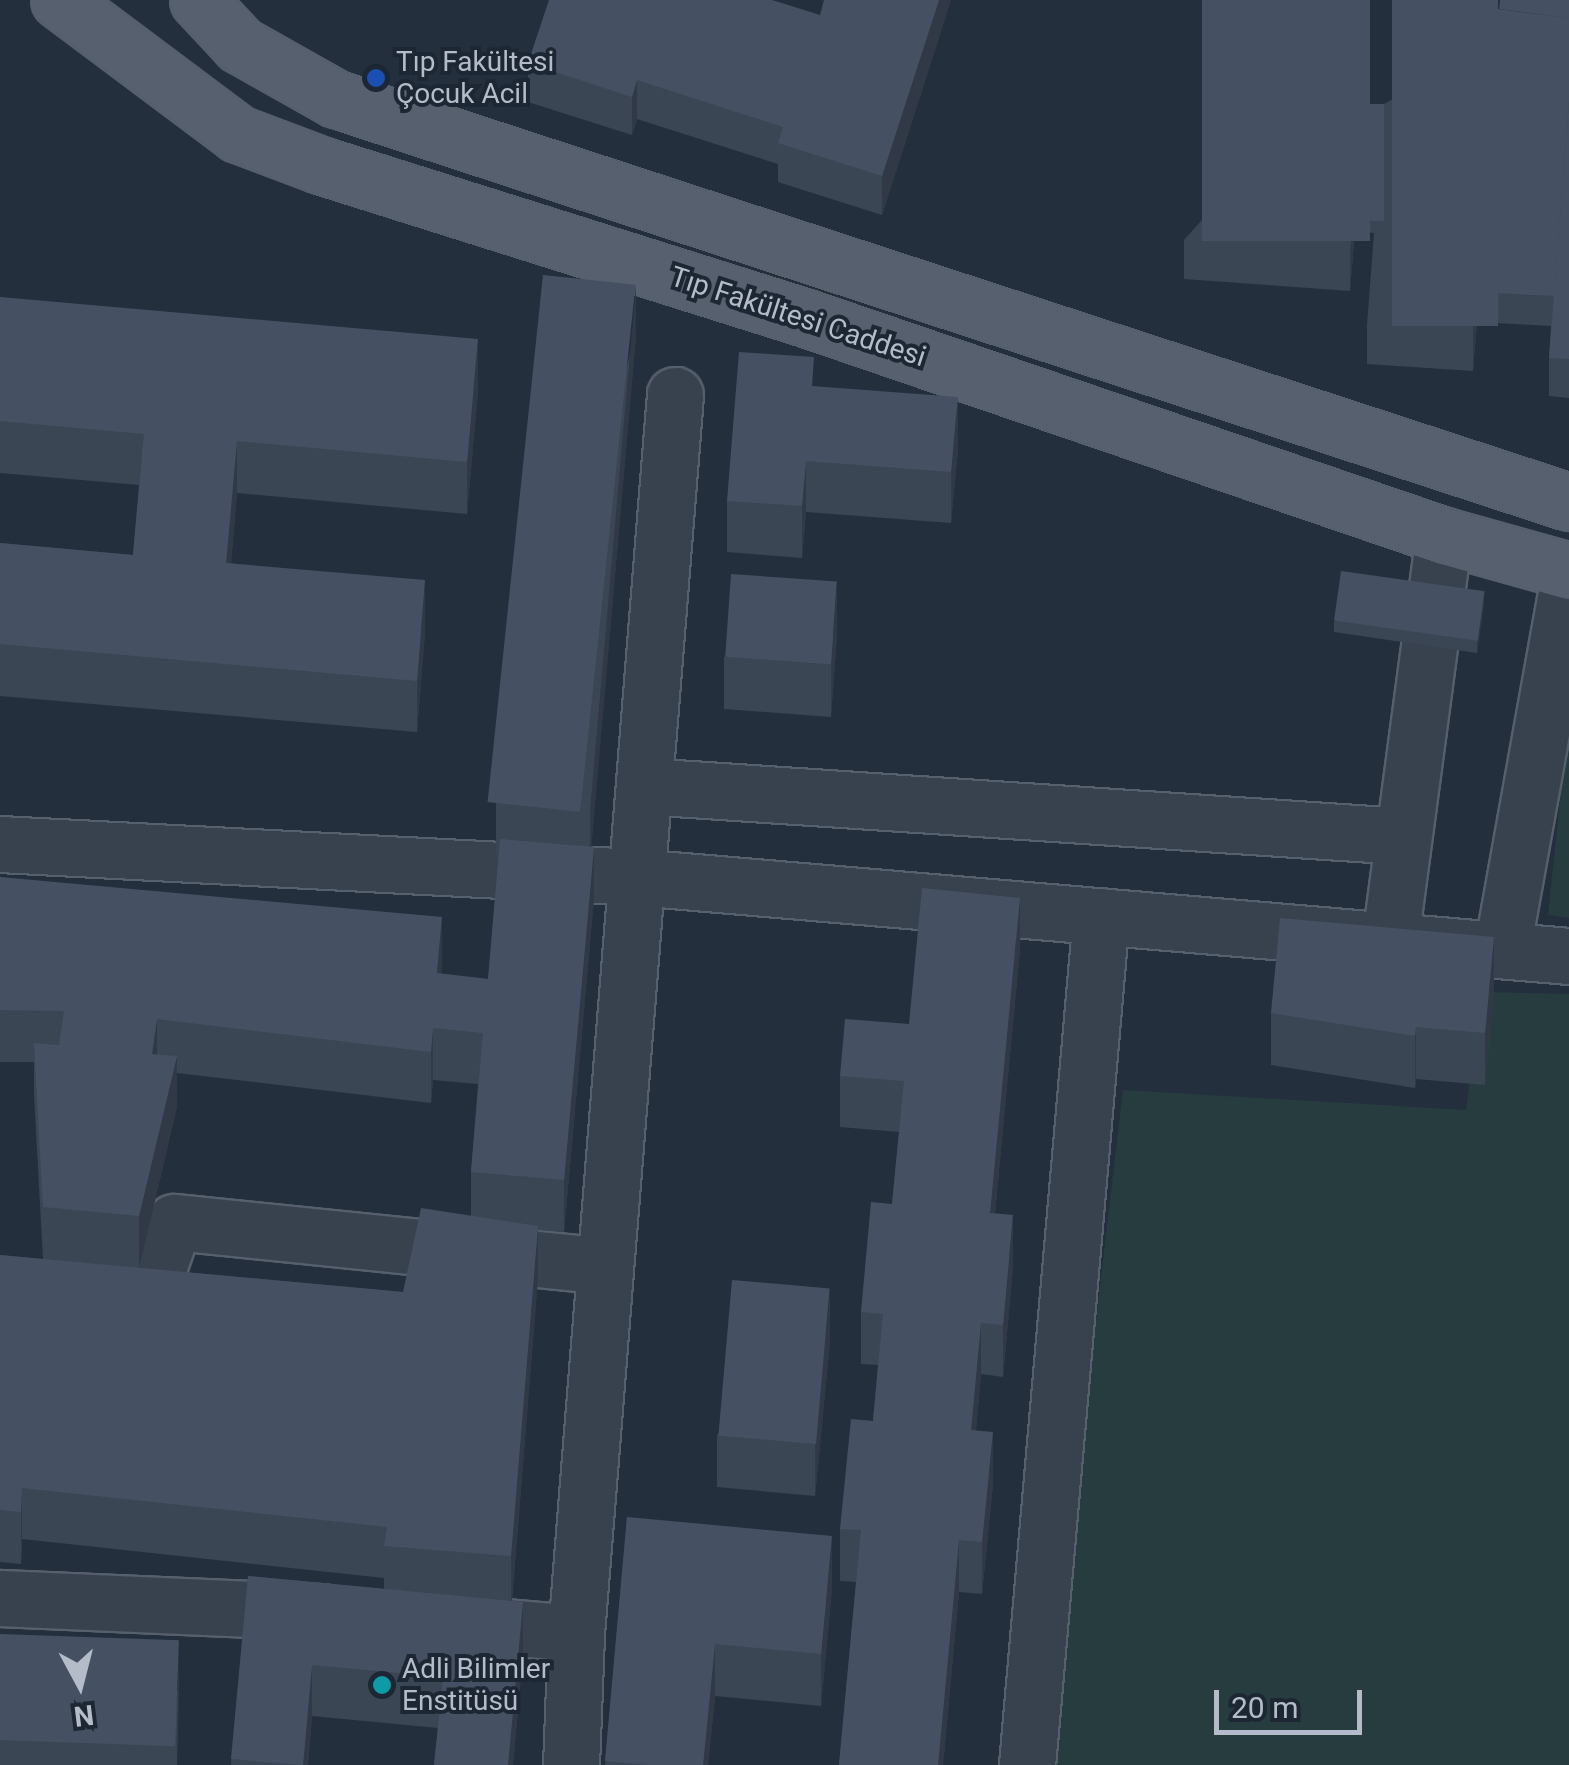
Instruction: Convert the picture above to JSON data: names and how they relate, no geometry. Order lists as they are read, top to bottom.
{
  "streets": {
    "main road": ["Tıp Fakültesi Caddesi"]
  },
  "places": ["Tıp Fakültesi Çocuk Acil", "Adli Bilimler Enstitüsü"],
  "scale_bar": "20 m",
  "north": "bottom"
}
